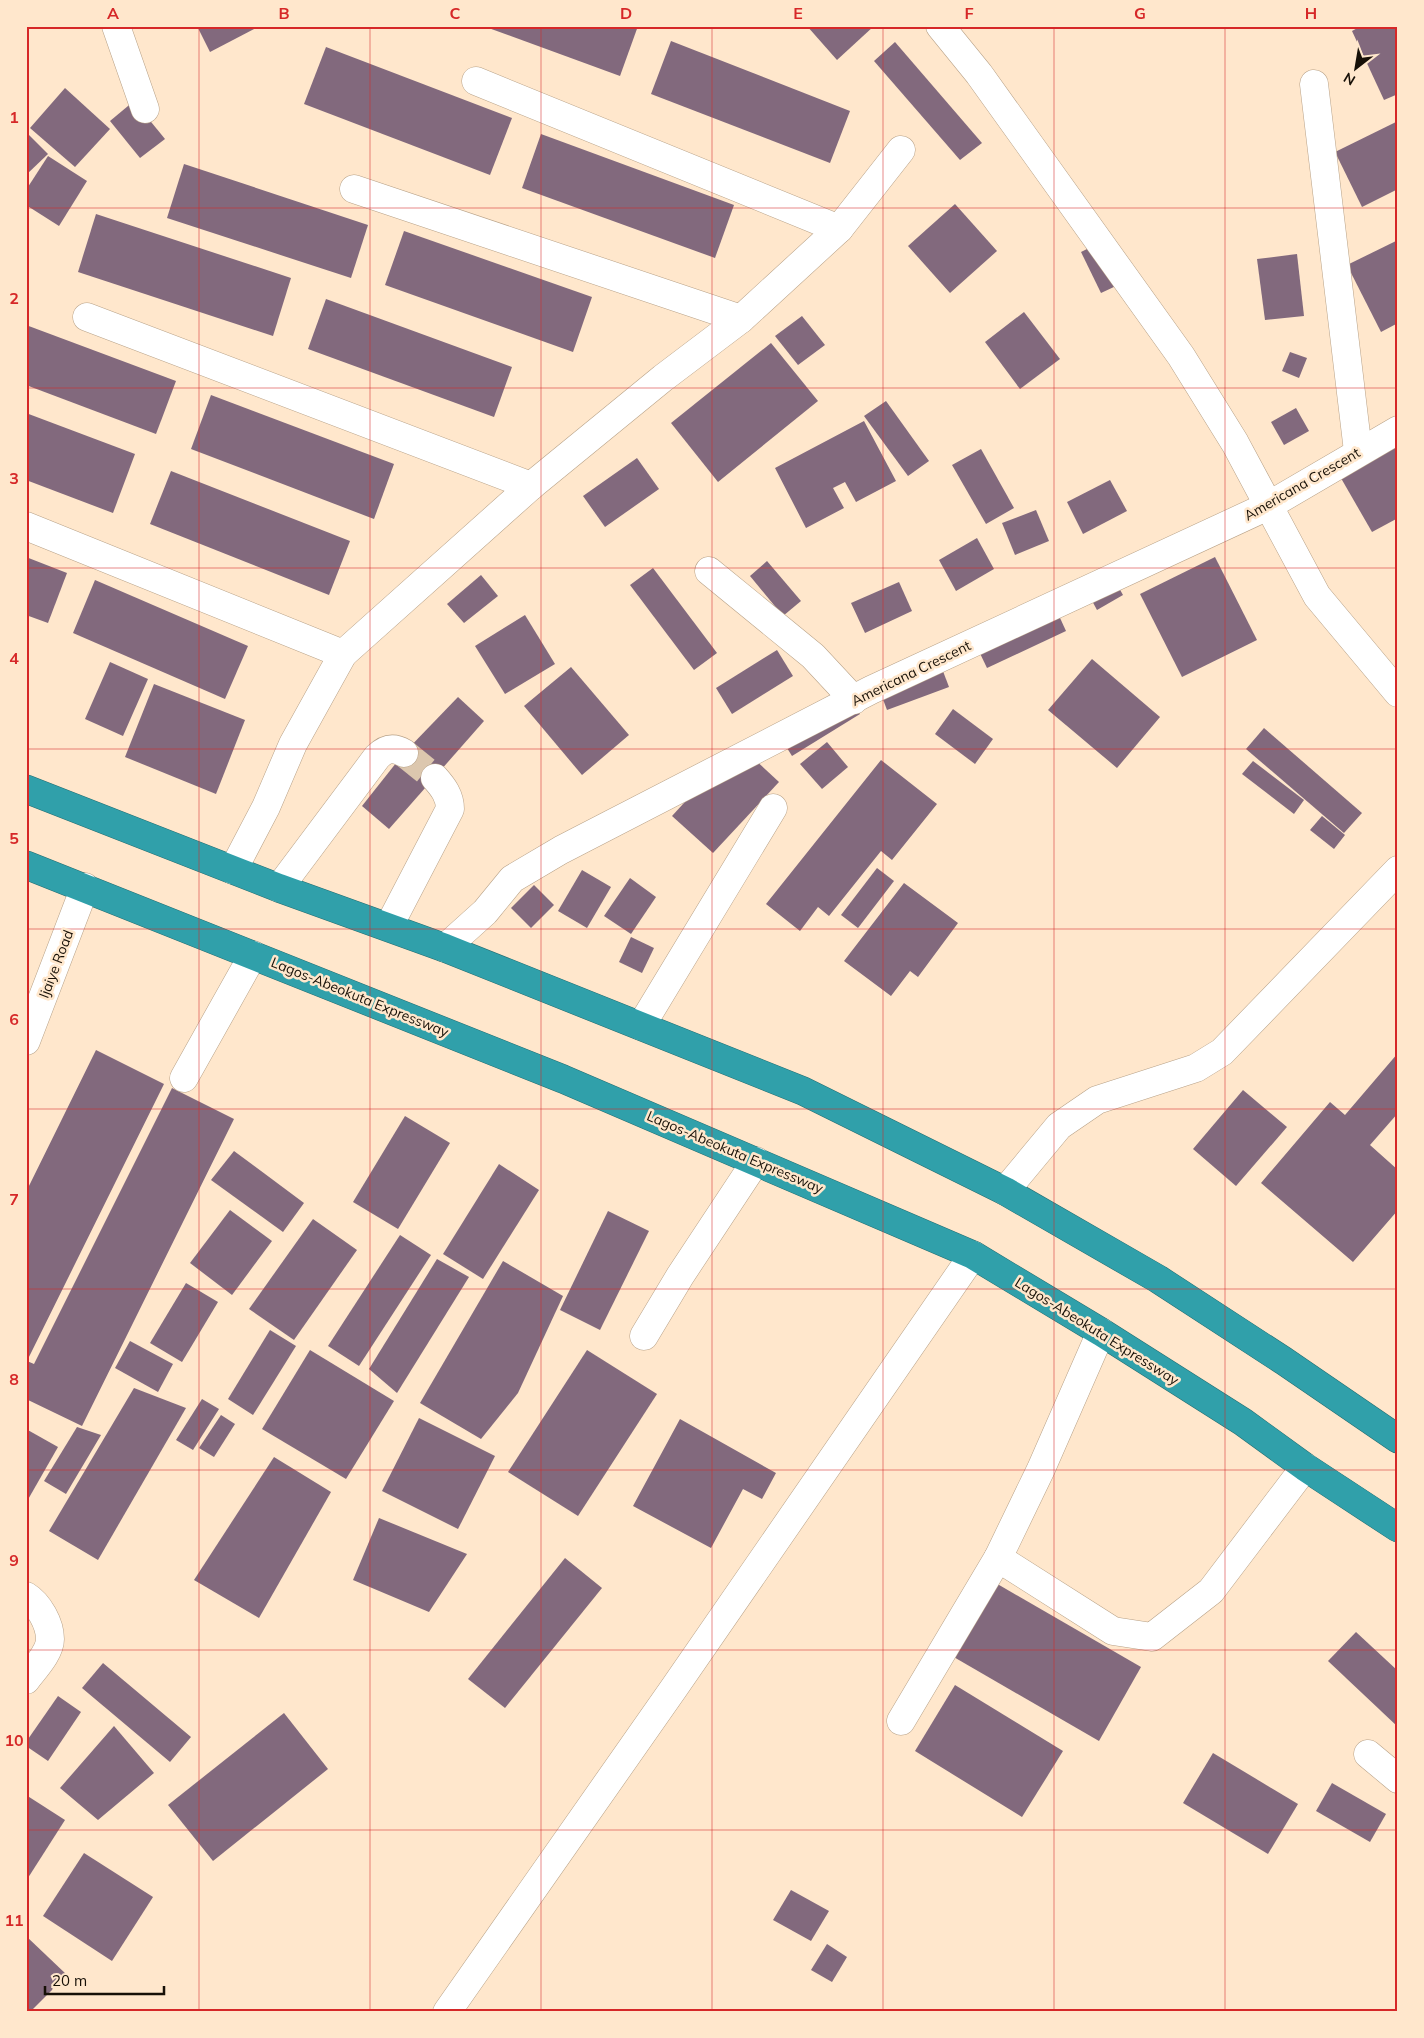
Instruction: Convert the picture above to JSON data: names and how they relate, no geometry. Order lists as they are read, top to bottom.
{
  "streets": {
    "highway": ["Lagos-Abeokuta Expressway"],
    "street": ["Americana Crescent", "Ijaiye Road"]
  },
  "crossings": [
    ["Ijaiye Road", "Lagos-Abeokuta Expressway"]
  ],
  "scale_bar": "20 m",
  "north": "bottom left",
  "grid": {
    "columns": [
      "A",
      "B",
      "C",
      "D",
      "E",
      "F",
      "G",
      "H"
    ],
    "rows": [
      "1",
      "2",
      "3",
      "4",
      "5",
      "6",
      "7",
      "8",
      "9",
      "10",
      "11"
    ]
  }
}
